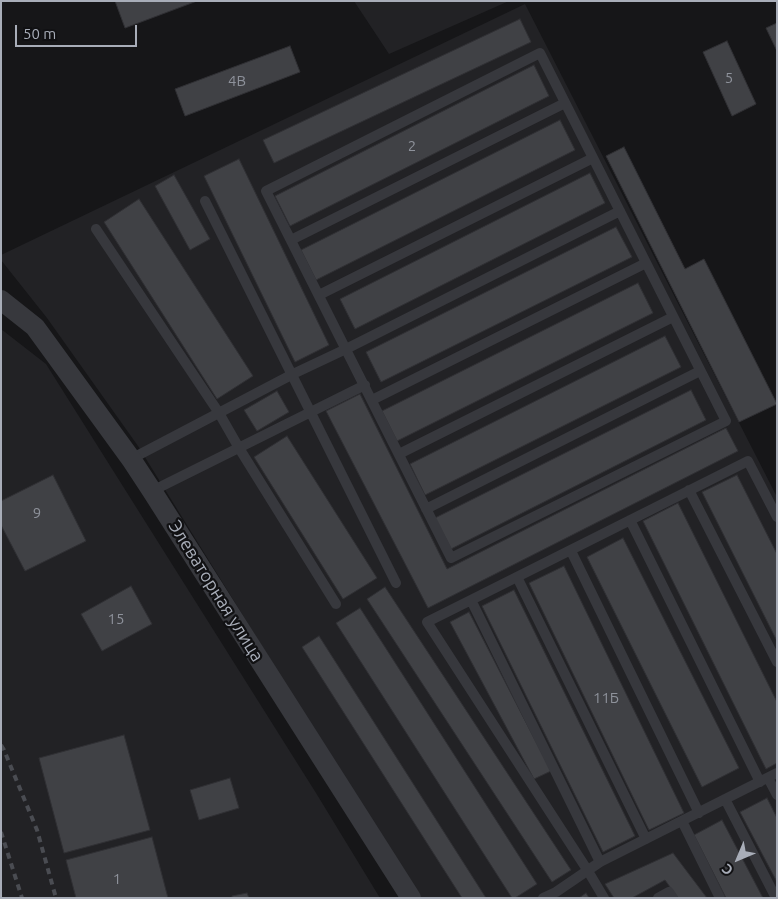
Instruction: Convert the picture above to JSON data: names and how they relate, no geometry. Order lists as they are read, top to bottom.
{
  "streets": {
    "street": ["Элеваторная улица"]
  },
  "house_numbers": [
    "5",
    "4В",
    "2",
    "9",
    "15",
    "11Б",
    "1"
  ],
  "scale_bar": "50 m",
  "north": "bottom left"
}
